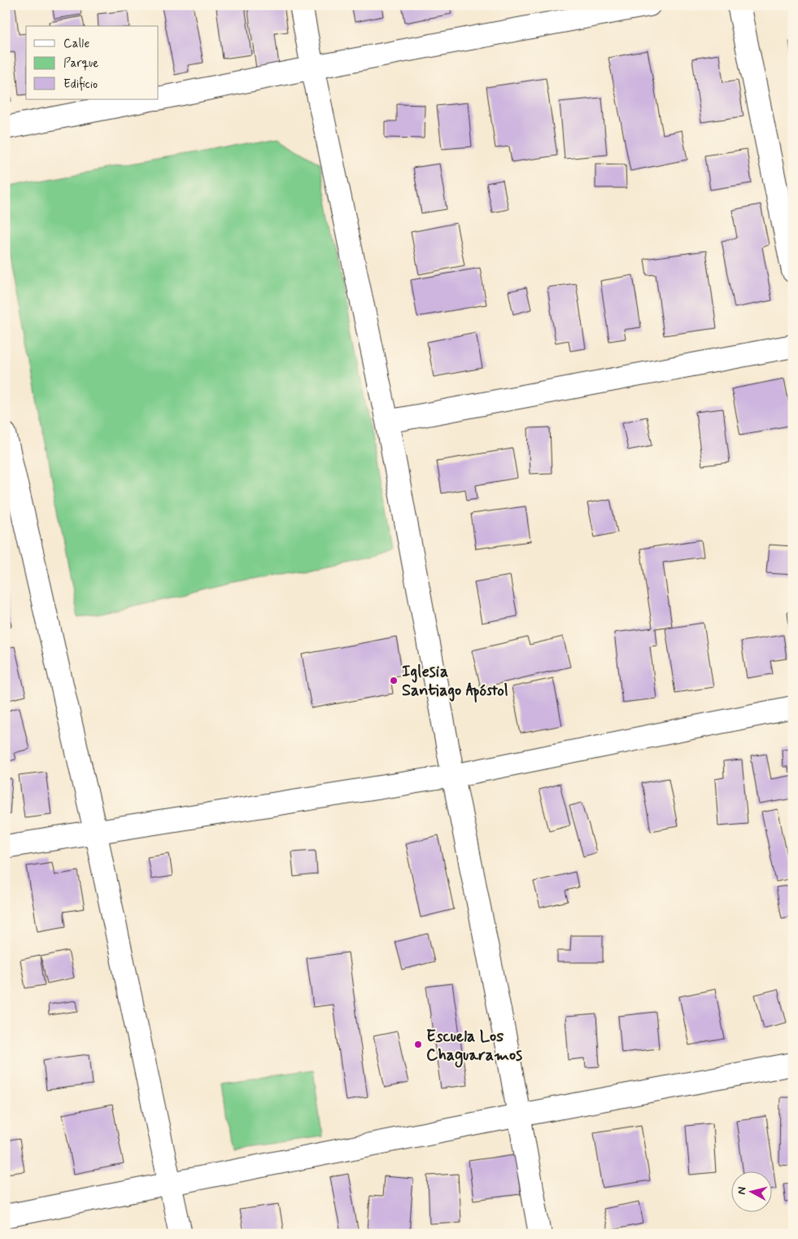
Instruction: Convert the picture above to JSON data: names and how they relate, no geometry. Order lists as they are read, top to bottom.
{
  "places": ["Iglesia Santiago Apóstol", "Escuela Los Chaguaramos"],
  "legend": ["Calle", "Parque", "Edificio"],
  "north": "left"
}
